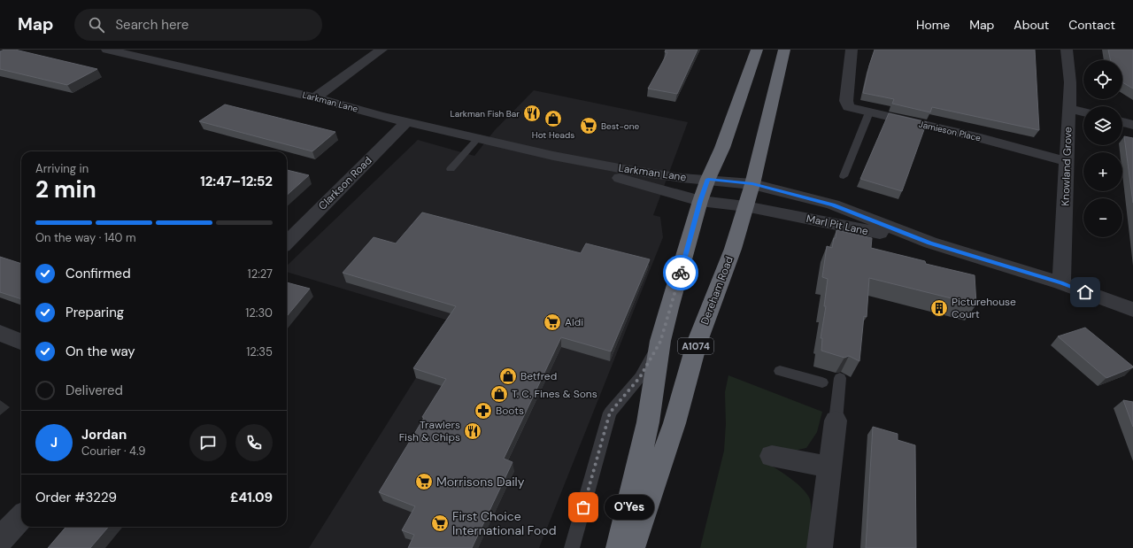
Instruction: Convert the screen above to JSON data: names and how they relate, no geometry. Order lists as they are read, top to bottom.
{
  "streets": {
    "highway": ["Dereham Road", "A1074"],
    "street": [
      "Larkman Lane",
      "Jamieson Place",
      "Knowland Grove",
      "Clarkson Road",
      "Marl Pit Lane"
    ]
  },
  "crossings": [
    ["Larkman Lane", "Clarkson Road"],
    ["Larkman Lane", "Marl Pit Lane"],
    ["Larkman Lane", "Dereham Road"],
    ["Jamieson Place", "Knowland Grove"],
    ["Knowland Grove", "Marl Pit Lane"],
    ["Marl Pit Lane", "Dereham Road"]
  ],
  "places": {
    "restaurant": ["Larkman Fish Bar", "Trawlers Fish & Chips"],
    "shop": ["Hot Heads", "Betfred", "T. C. Fines & Sons"],
    "supermarket": [
      "Best-one",
      "Aldi",
      "Morrisons Daily",
      "First Choice International Food"
    ],
    "building": ["Picturehouse Court"],
    "pharmacy": ["Boots"],
    "other": ["O'Yes"]
  },
  "page": {
    "header": "Map",
    "search": "Search here",
    "nav": [
      "Home",
      "Map",
      "About",
      "Contact"
    ],
    "map_buttons": ["+", "−"],
    "heading": ["2 min", "Arriving in", "12:47–12:52"],
    "panel": [
      "Jordan",
      "Courier · 4.9",
      "Order #3229",
      "£41.09"
    ],
    "bar": "On the way · 140 m",
    "list": [
      ["Confirmed", "12:27"],
      ["Preparing", "12:30"],
      ["On the way", "12:35"],
      "Delivered"
    ],
    "round": "J",
    "bubble": "O'Yes"
  }
}
